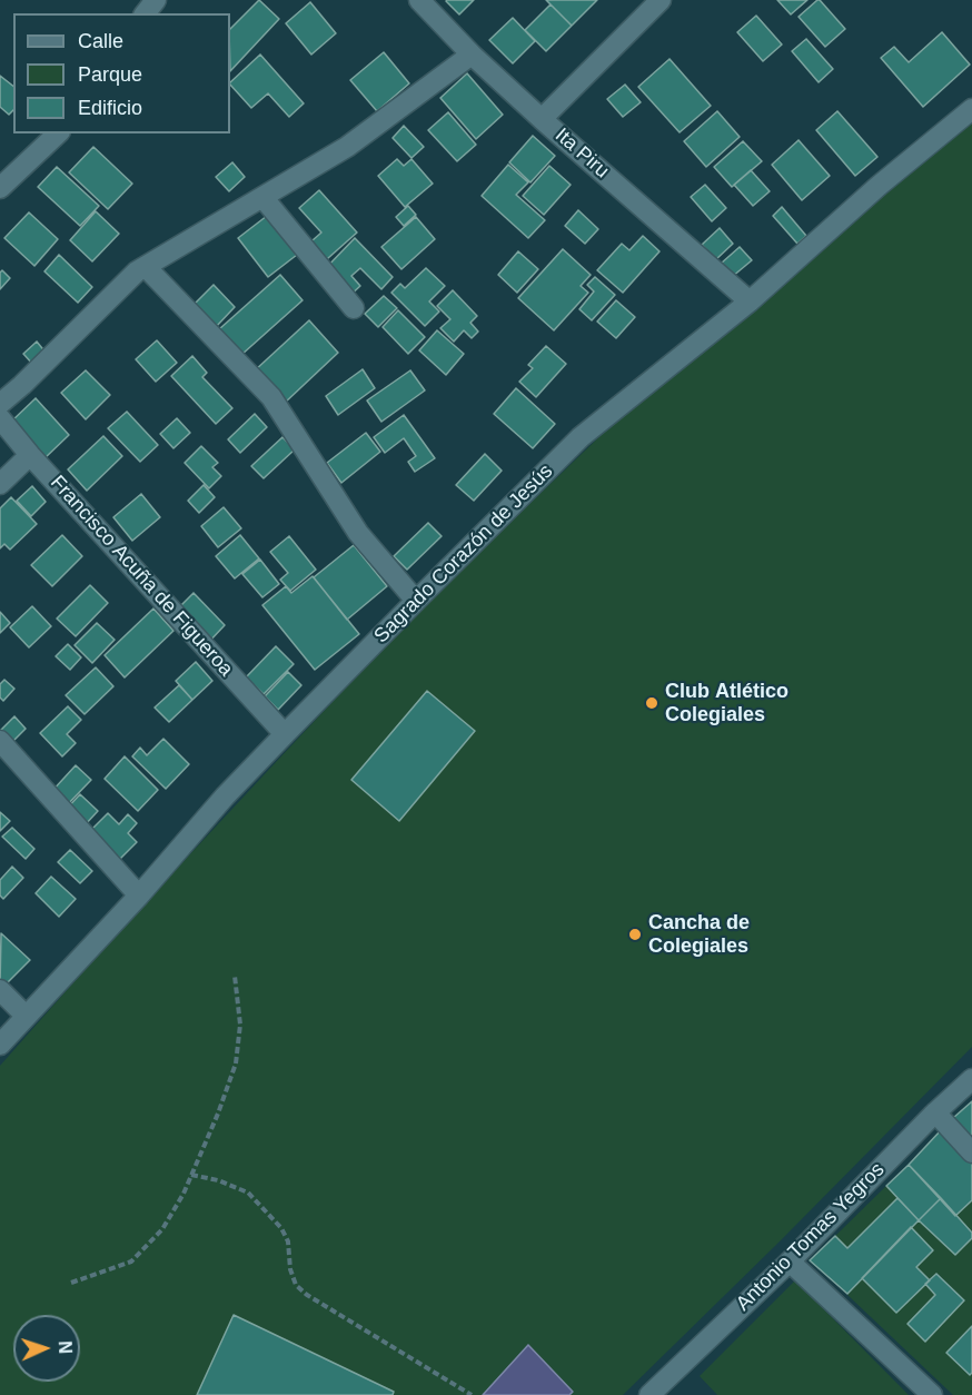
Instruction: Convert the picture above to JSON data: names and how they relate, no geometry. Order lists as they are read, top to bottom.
{
  "streets": {
    "street": [
      "Ita Piru",
      "Sagrado Corazón de Jesús",
      "Francisco Acuña de Figueroa",
      "Antonio Tomas Yegros"
    ]
  },
  "crossings": [
    ["Ita Piru", "Sagrado Corazón de Jesús"],
    ["Sagrado Corazón de Jesús", "Francisco Acuña de Figueroa"]
  ],
  "places": ["Club Atlético Colegiales", "Cancha de Colegiales"],
  "legend": ["Calle", "Parque", "Edificio"],
  "north": "right"
}
